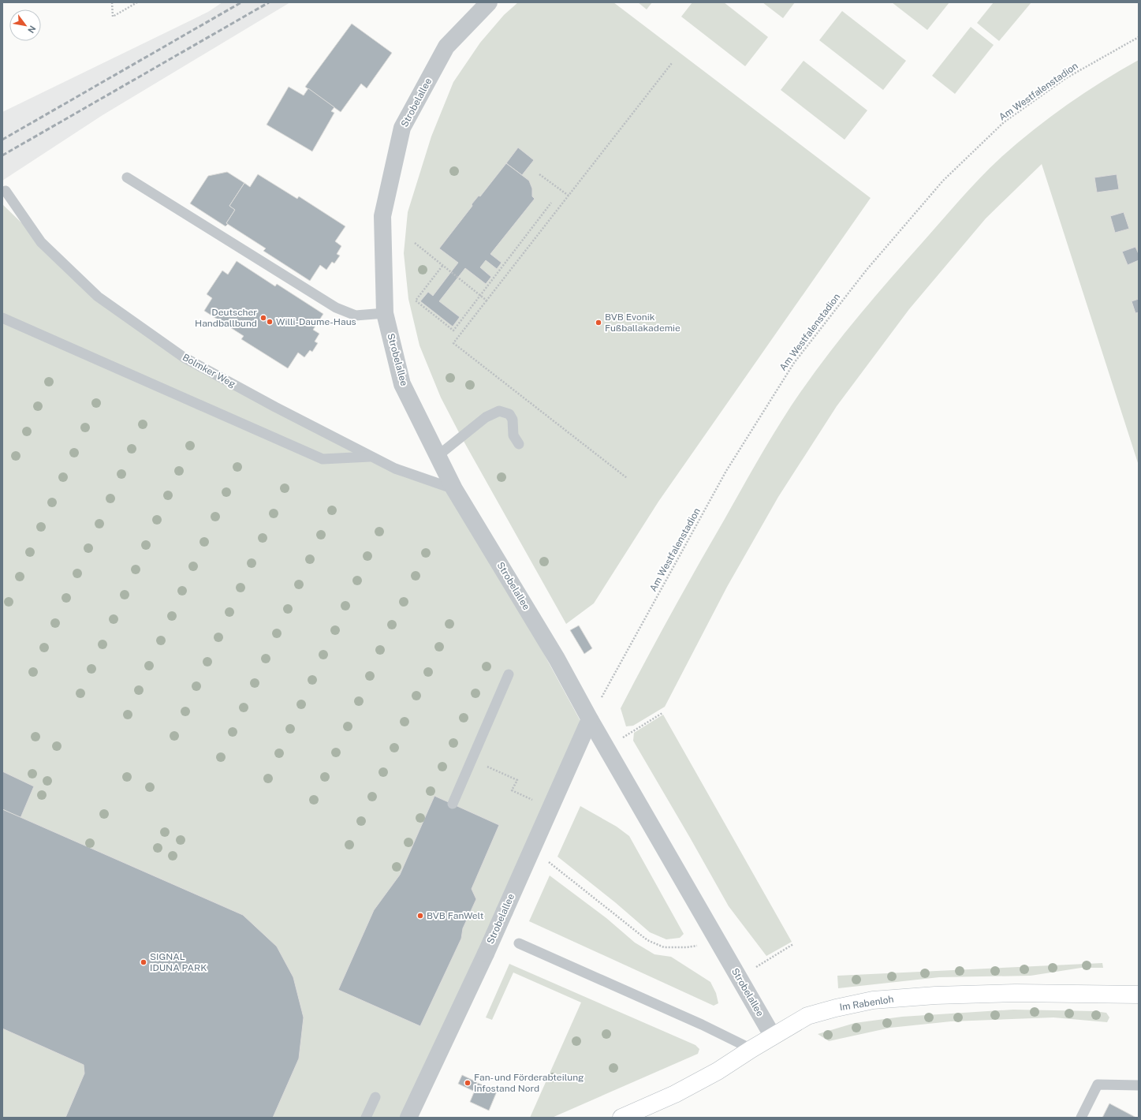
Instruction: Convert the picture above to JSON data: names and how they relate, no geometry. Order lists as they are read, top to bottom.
{
  "streets": {
    "street": ["Strobelallee", "Im Rabenloh"],
    "lane": ["Bolmker Weg"],
    "path": ["Am Westfalenstadion"]
  },
  "crossings": [
    ["Am Westfalenstadion", "Strobelallee"],
    ["Strobelallee", "Bolmker Weg"],
    ["Strobelallee", "Im Rabenloh"]
  ],
  "places": [
    "Deutscher Handballbund",
    "Willi-Daume-Haus",
    "BVB Evonik Fußballakademie",
    "BVB FanWelt",
    "SIGNAL IDUNA PARK",
    "Fan- und Förderabteilung Infostand Nord"
  ],
  "north": "bottom right"
}
